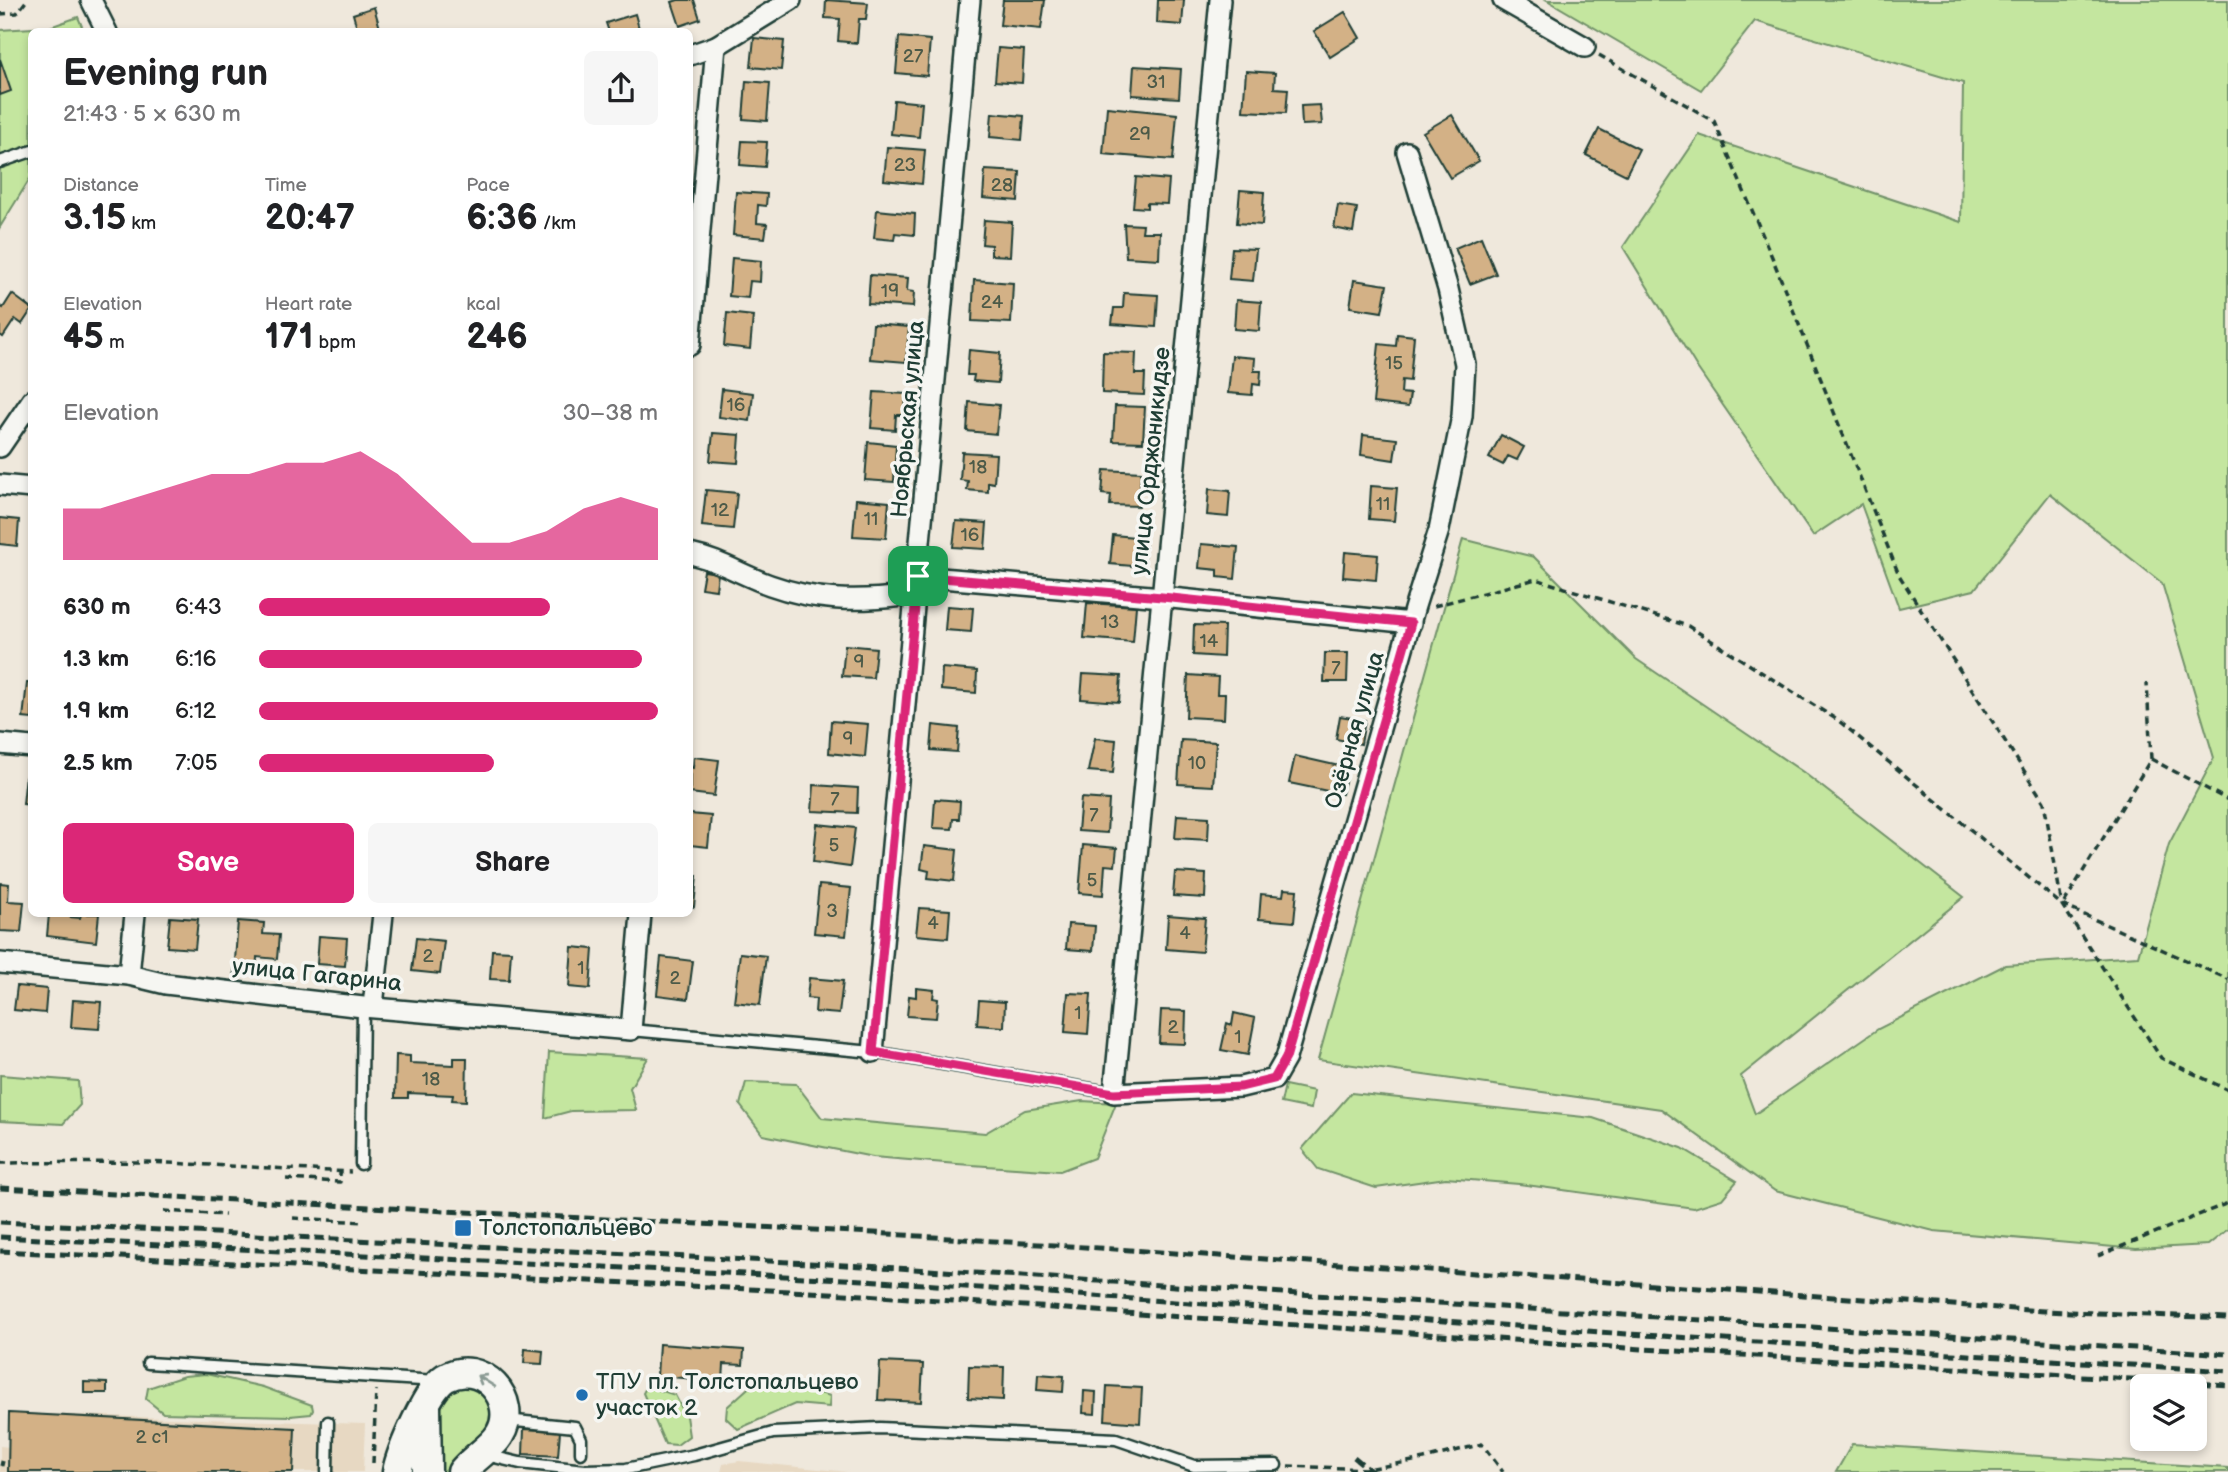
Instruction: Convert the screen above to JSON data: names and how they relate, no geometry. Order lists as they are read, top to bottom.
{
  "streets": {
    "street": [
      "Ноябрьская улица",
      "улица Орджоникидзе",
      "Озёрная улица",
      "улица Гагарина"
    ]
  },
  "crossings": [
    ["улица Орджоникидзе", "Озёрная улица"]
  ],
  "places": {
    "transit": ["Толстопальцево"],
    "other": ["ТПУ пл. Толстопальцево участок 2"]
  },
  "house_numbers": [
    "27",
    "31",
    "29",
    "23",
    "28",
    "19",
    "24",
    "15",
    "16",
    "18",
    "11",
    "12",
    "11",
    "16",
    "13",
    "14",
    "9",
    "7",
    "9",
    "10",
    "7",
    "7",
    "5",
    "5",
    "3",
    "4",
    "4",
    "2",
    "1",
    "2",
    "1",
    "2",
    "1",
    "18",
    "2 с1"
  ],
  "page": {
    "heading": ["Evening run", "21:43 · 5 × 630 m"],
    "stats": [
      ["Distance", "3.15 km"],
      ["Time", "20:47"],
      ["Pace", "6:36 /km"],
      ["Elevation", "45 m"],
      ["Heart rate", "171 bpm"],
      ["kcal", "246"]
    ],
    "chart": ["Elevation", "30–38 m"],
    "list": [
      {
        "name": "630 m",
        "note": "6:43"
      },
      {
        "name": "1.3 km",
        "note": "6:16"
      },
      {
        "name": "1.9 km",
        "note": "6:12"
      },
      {
        "name": "2.5 km",
        "note": "7:05"
      }
    ],
    "buttons": ["Save", "Share"]
  }
}
